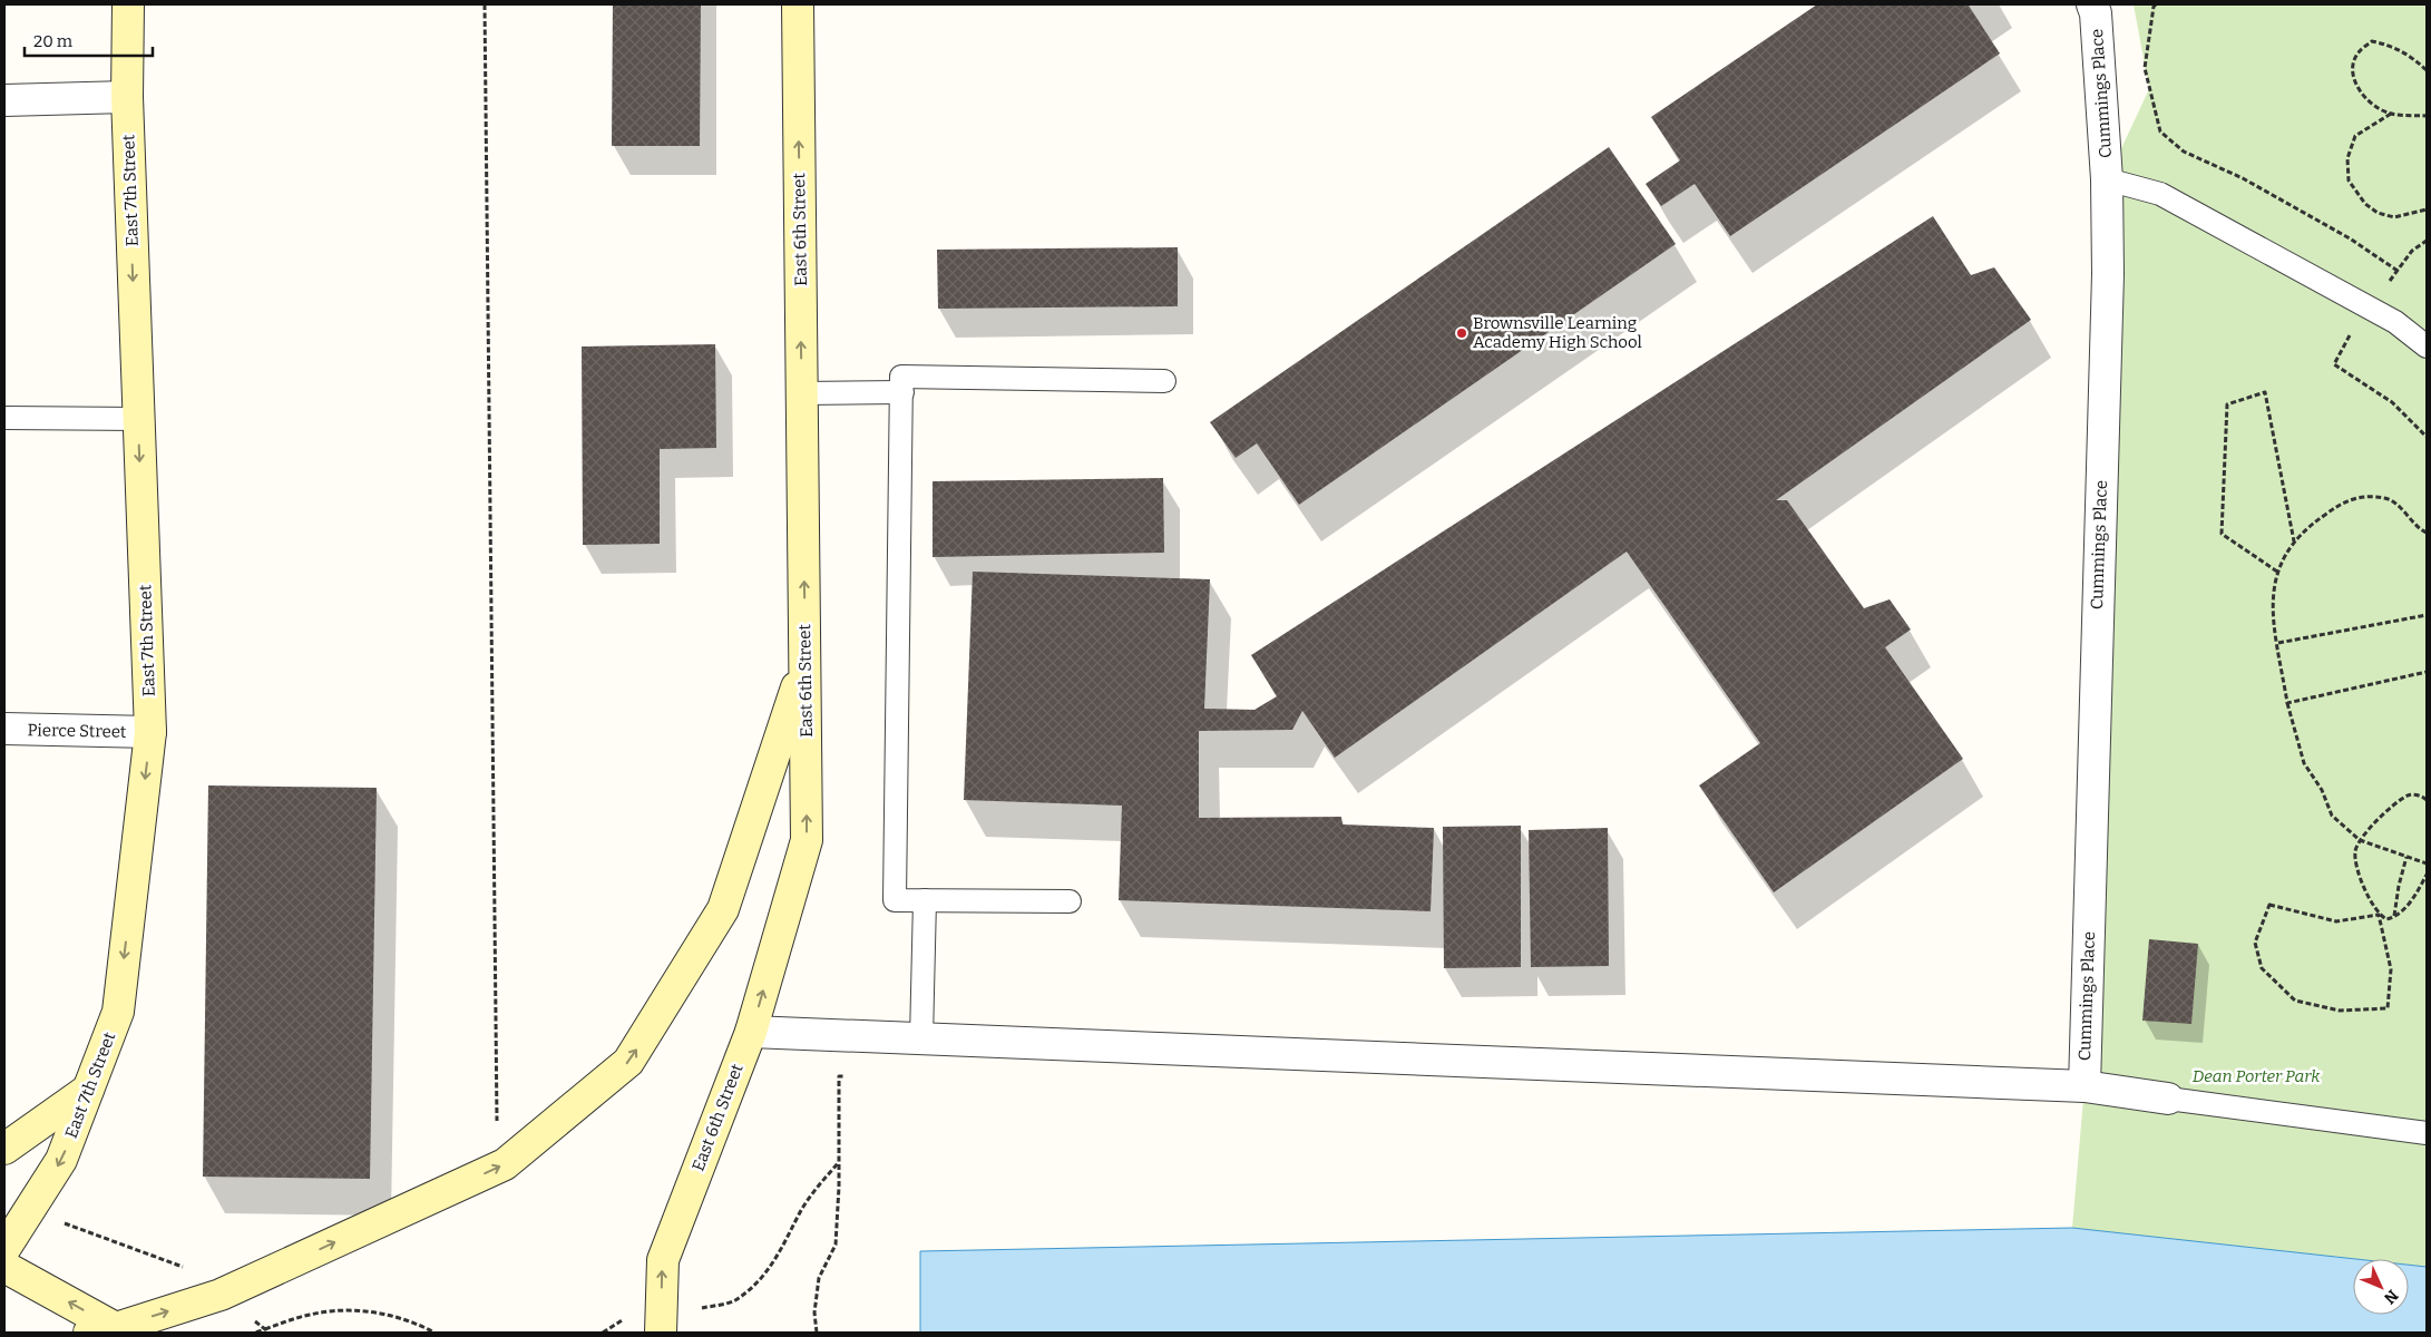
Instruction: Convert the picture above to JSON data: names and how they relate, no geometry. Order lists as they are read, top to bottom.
{
  "streets": {
    "main road": ["East 7th Street", "East 6th Street"],
    "street": ["Cummings Place", "Pierce Street"]
  },
  "crossings": [
    ["East 7th Street", "Pierce Street"]
  ],
  "one_way": ["East 7th Street", "East 6th Street"],
  "parks": ["Dean Porter Park"],
  "places": ["Brownsville Learning Academy High School"],
  "scale_bar": "20 m",
  "north": "bottom right"
}
